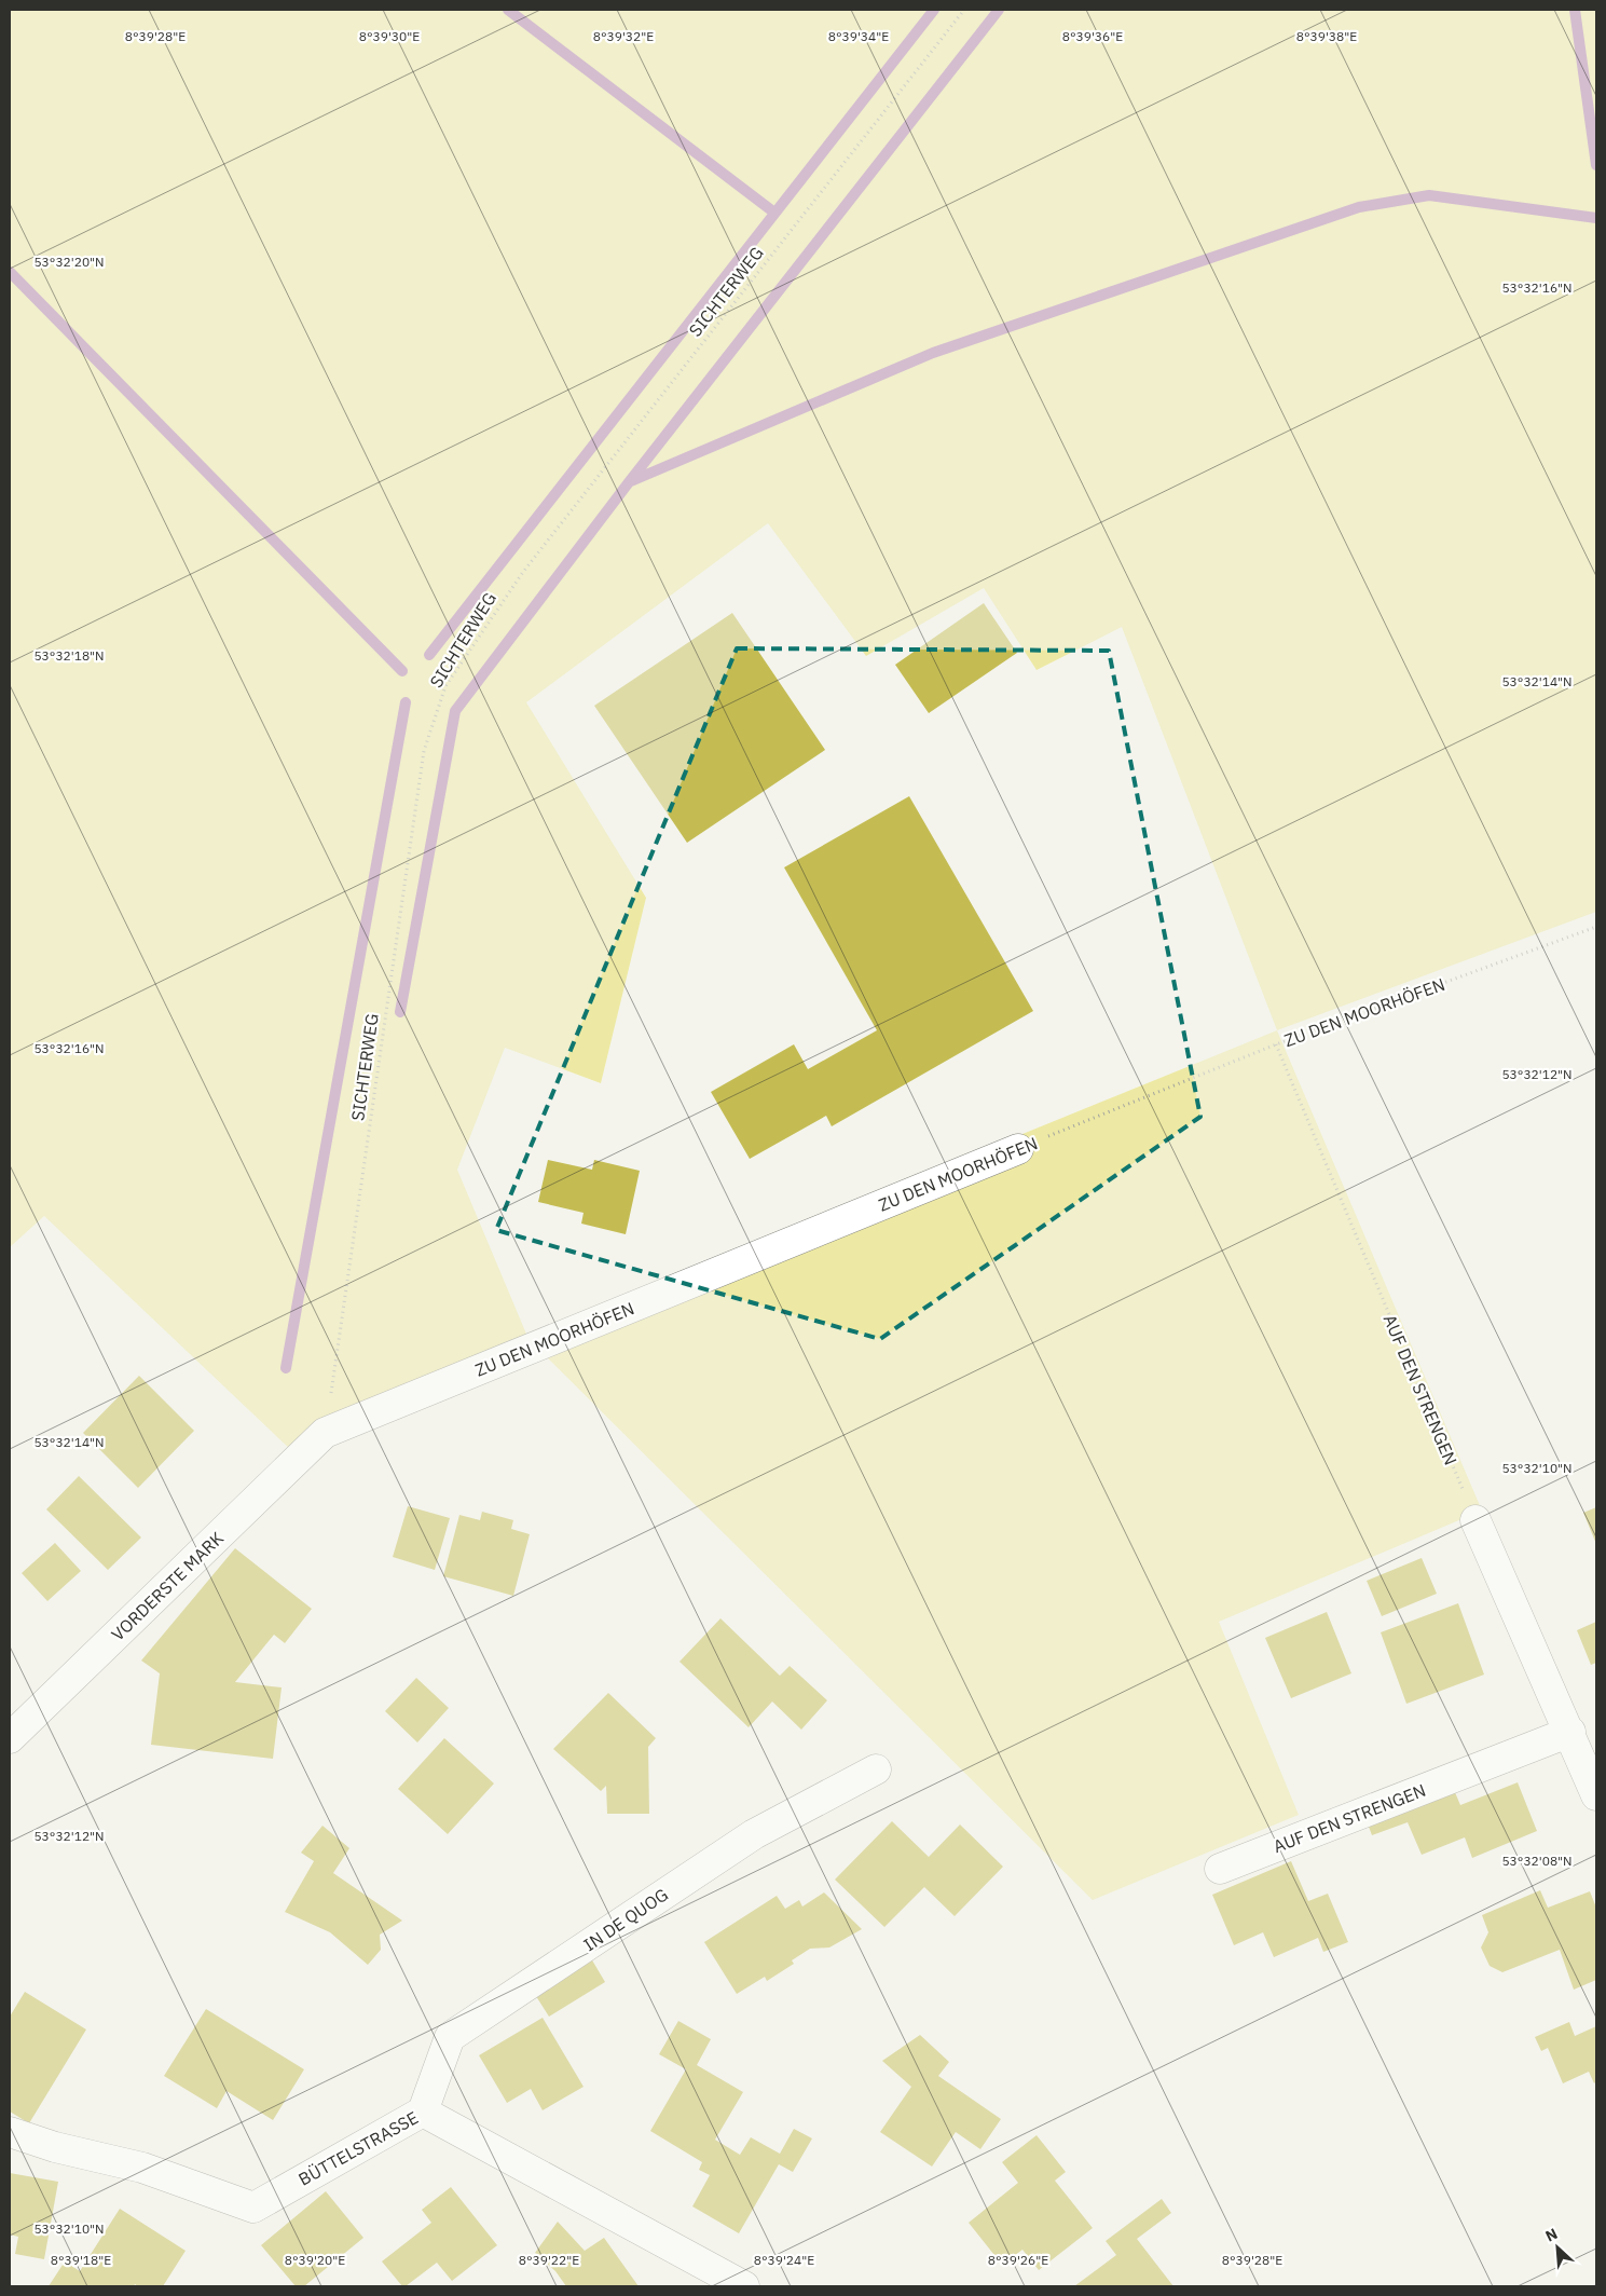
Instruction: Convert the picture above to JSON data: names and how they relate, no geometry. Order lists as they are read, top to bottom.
{
  "streets": {
    "street": [
      "ZU DEN MOORHÖFEN",
      "AUF DEN STRENGEN",
      "VORDERSTE MARK",
      "IN DE QUOG",
      "BÜTTELSTRASSE"
    ],
    "path": ["SICHTERWEG"]
  },
  "crossings": [
    ["SICHTERWEG", "ZU DEN MOORHÖFEN"],
    ["SICHTERWEG", "VORDERSTE MARK"],
    ["ZU DEN MOORHÖFEN", "AUF DEN STRENGEN"],
    ["ZU DEN MOORHÖFEN", "VORDERSTE MARK"],
    ["IN DE QUOG", "BÜTTELSTRASSE"]
  ],
  "north": "top left",
  "coordinates": [
    "8°39'28\"E",
    "8°39'30\"E",
    "8°39'32\"E",
    "8°39'34\"E",
    "8°39'36\"E",
    "8°39'38\"E",
    "53°32'20\"N",
    "53°32'16\"N",
    "53°32'18\"N",
    "53°32'14\"N",
    "53°32'12\"N",
    "53°32'10\"N",
    "53°32'08\"N",
    "8°39'18\"E",
    "8°39'20\"E",
    "8°39'22\"E",
    "8°39'24\"E",
    "8°39'26\"E"
  ]
}
